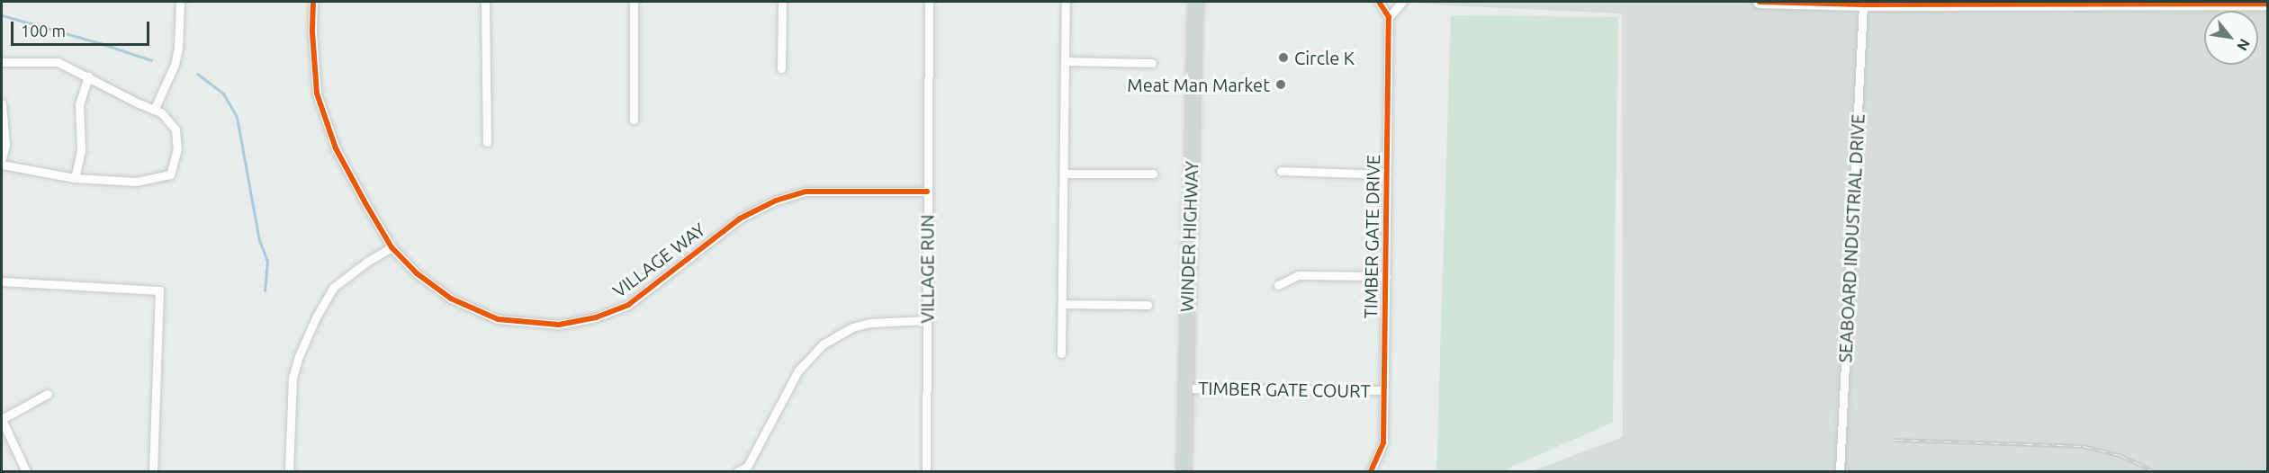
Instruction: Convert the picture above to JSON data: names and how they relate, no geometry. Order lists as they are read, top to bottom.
{
  "streets": {
    "main road": ["WINDER HIGHWAY"],
    "street": [
      "TIMBER GATE DRIVE",
      "SEABOARD INDUSTRIAL DRIVE",
      "VILLAGE WAY",
      "VILLAGE RUN",
      "TIMBER GATE COURT"
    ]
  },
  "crossings": [
    ["WINDER HIGHWAY", "TIMBER GATE COURT"],
    ["TIMBER GATE DRIVE", "TIMBER GATE COURT"],
    ["VILLAGE WAY", "VILLAGE RUN"]
  ],
  "places": ["Circle K", "Meat Man Market"],
  "scale_bar": "100 m",
  "north": "bottom right"
}
